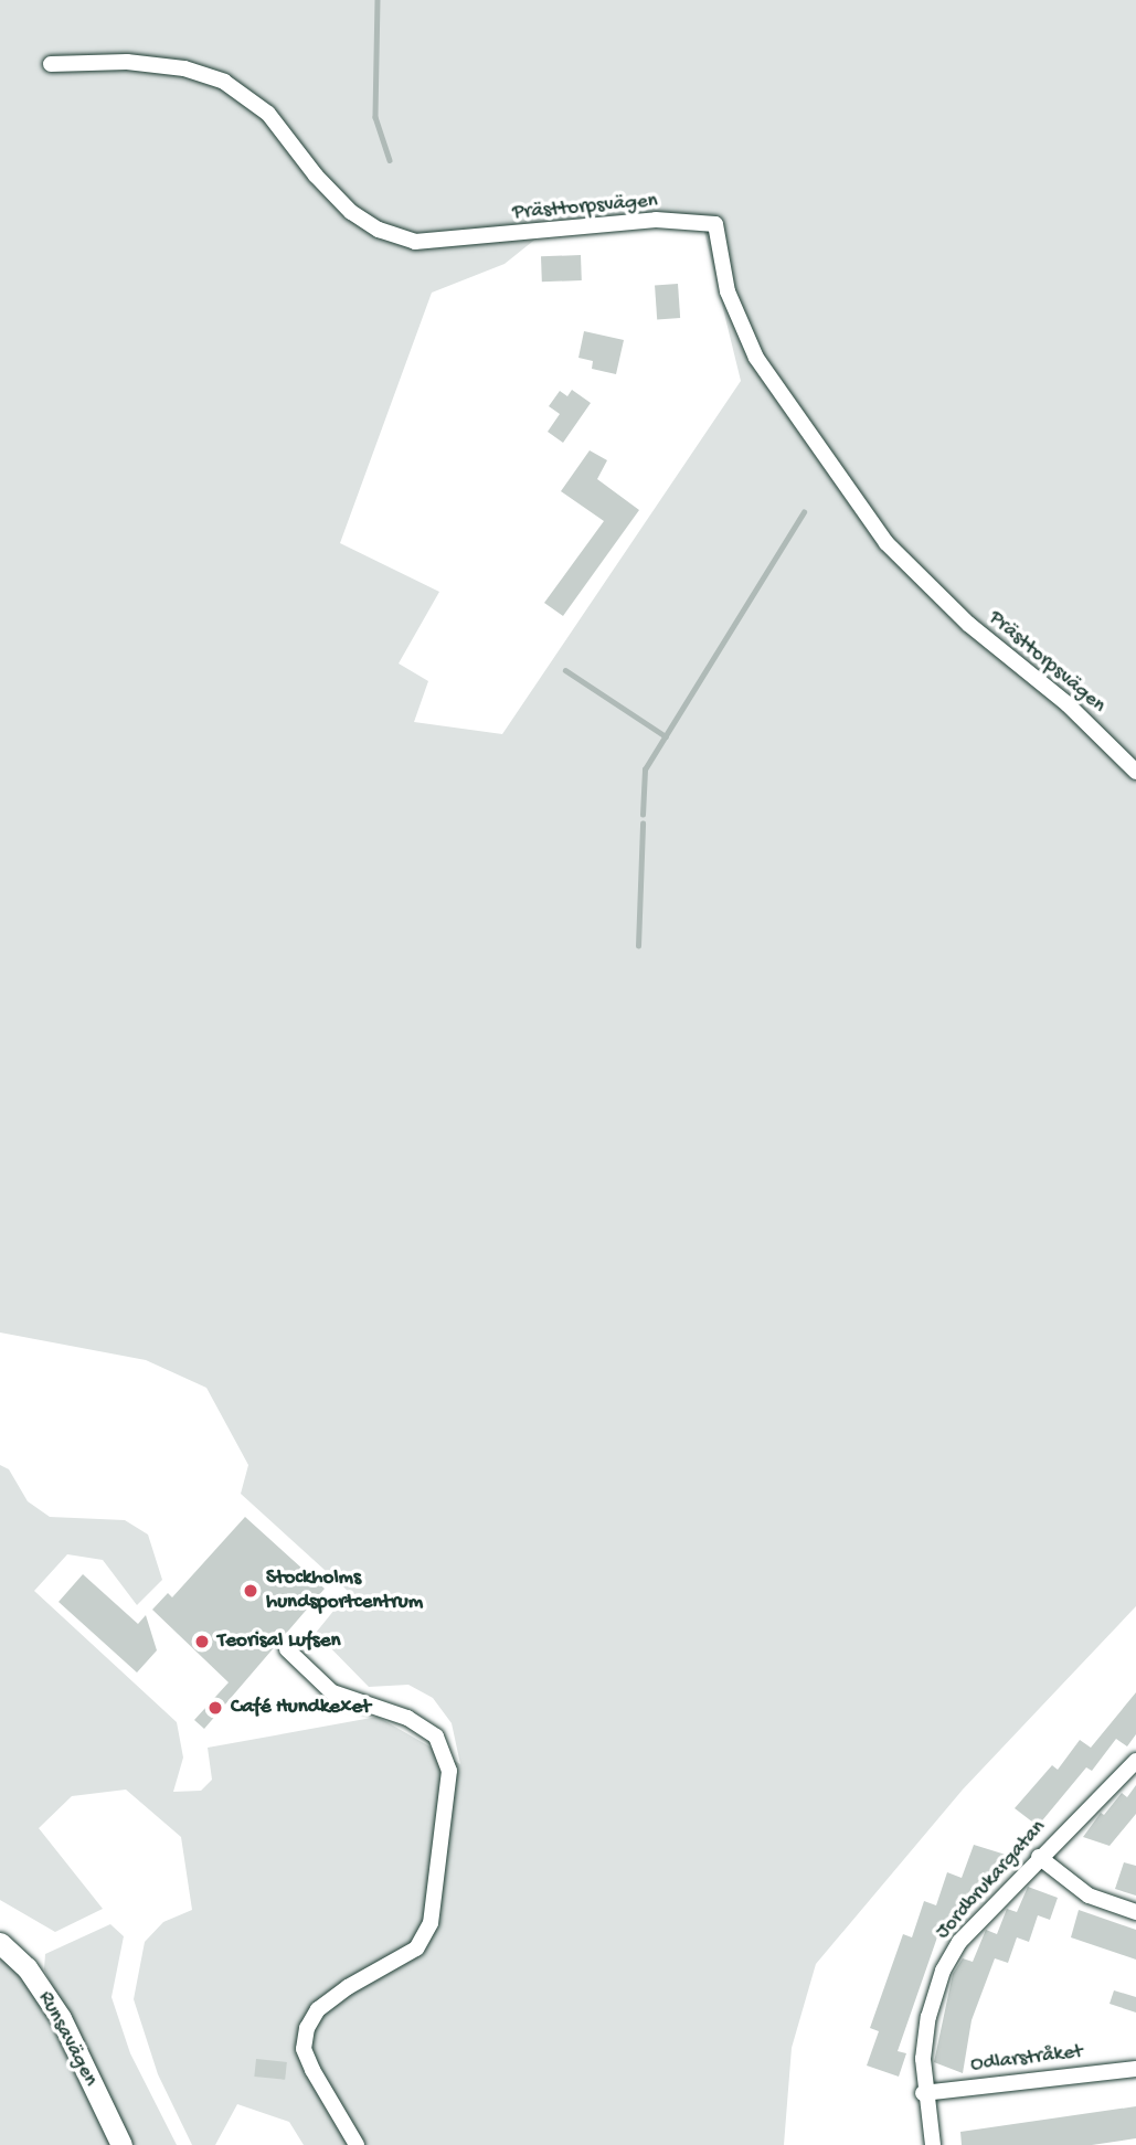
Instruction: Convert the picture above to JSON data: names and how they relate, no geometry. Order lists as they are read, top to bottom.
{
  "streets": {
    "street": [
      "Prästtorpsvägen",
      "Jordbrukargatan",
      "Runsavägen",
      "Odlarstråket"
    ]
  },
  "crossings": [
    ["Jordbrukargatan", "Odlarstråket"]
  ],
  "places": ["Stockholms hundsportcentrum", "Teorisal Lufsen", "Café Hundkexet"]
}
